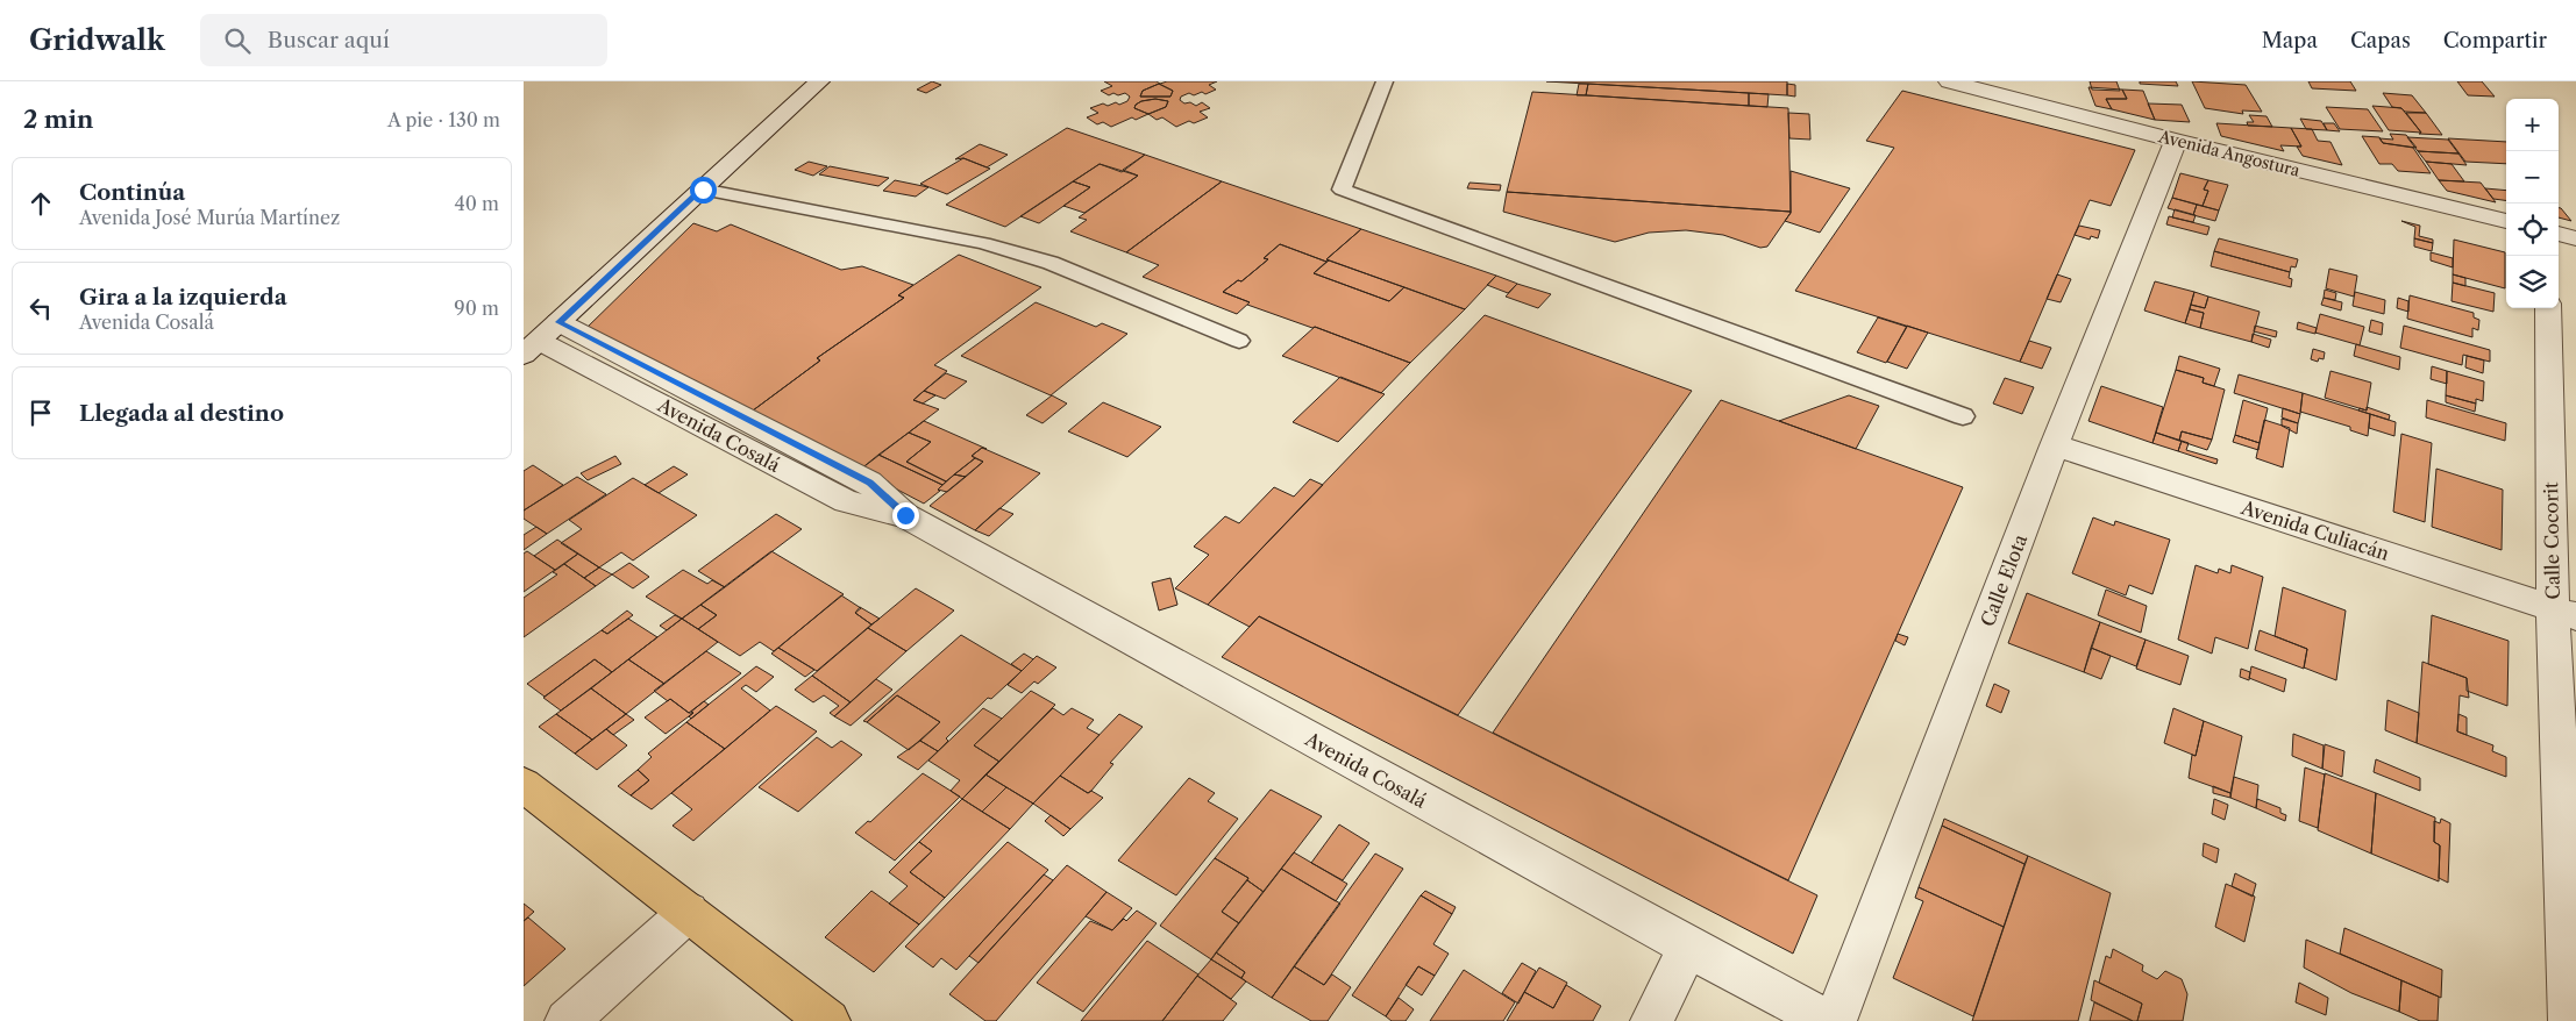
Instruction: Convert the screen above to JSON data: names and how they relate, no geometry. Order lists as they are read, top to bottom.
{
  "streets": {
    "street": [
      "Avenida Angostura",
      "Avenida Cosalá",
      "Avenida Culiacán",
      "Calle Cocorit",
      "Calle Elota"
    ]
  },
  "crossings": [
    ["Avenida Angostura", "Calle Elota"],
    ["Avenida Culiacán", "Calle Cocorit"],
    ["Avenida Culiacán", "Calle Elota"]
  ],
  "page": {
    "header": "Gridwalk",
    "search": "Buscar aquí",
    "nav": ["Mapa", "Capas", "Compartir"],
    "heading": ["2 min", "A pie · 130 m"],
    "map_buttons": ["+", "−"],
    "list": [
      ["Continúa", "Avenida José Murúa Martínez", "40 m"],
      ["Gira a la izquierda", "Avenida Cosalá", "90 m"],
      "Llegada al destino"
    ]
  }
}
